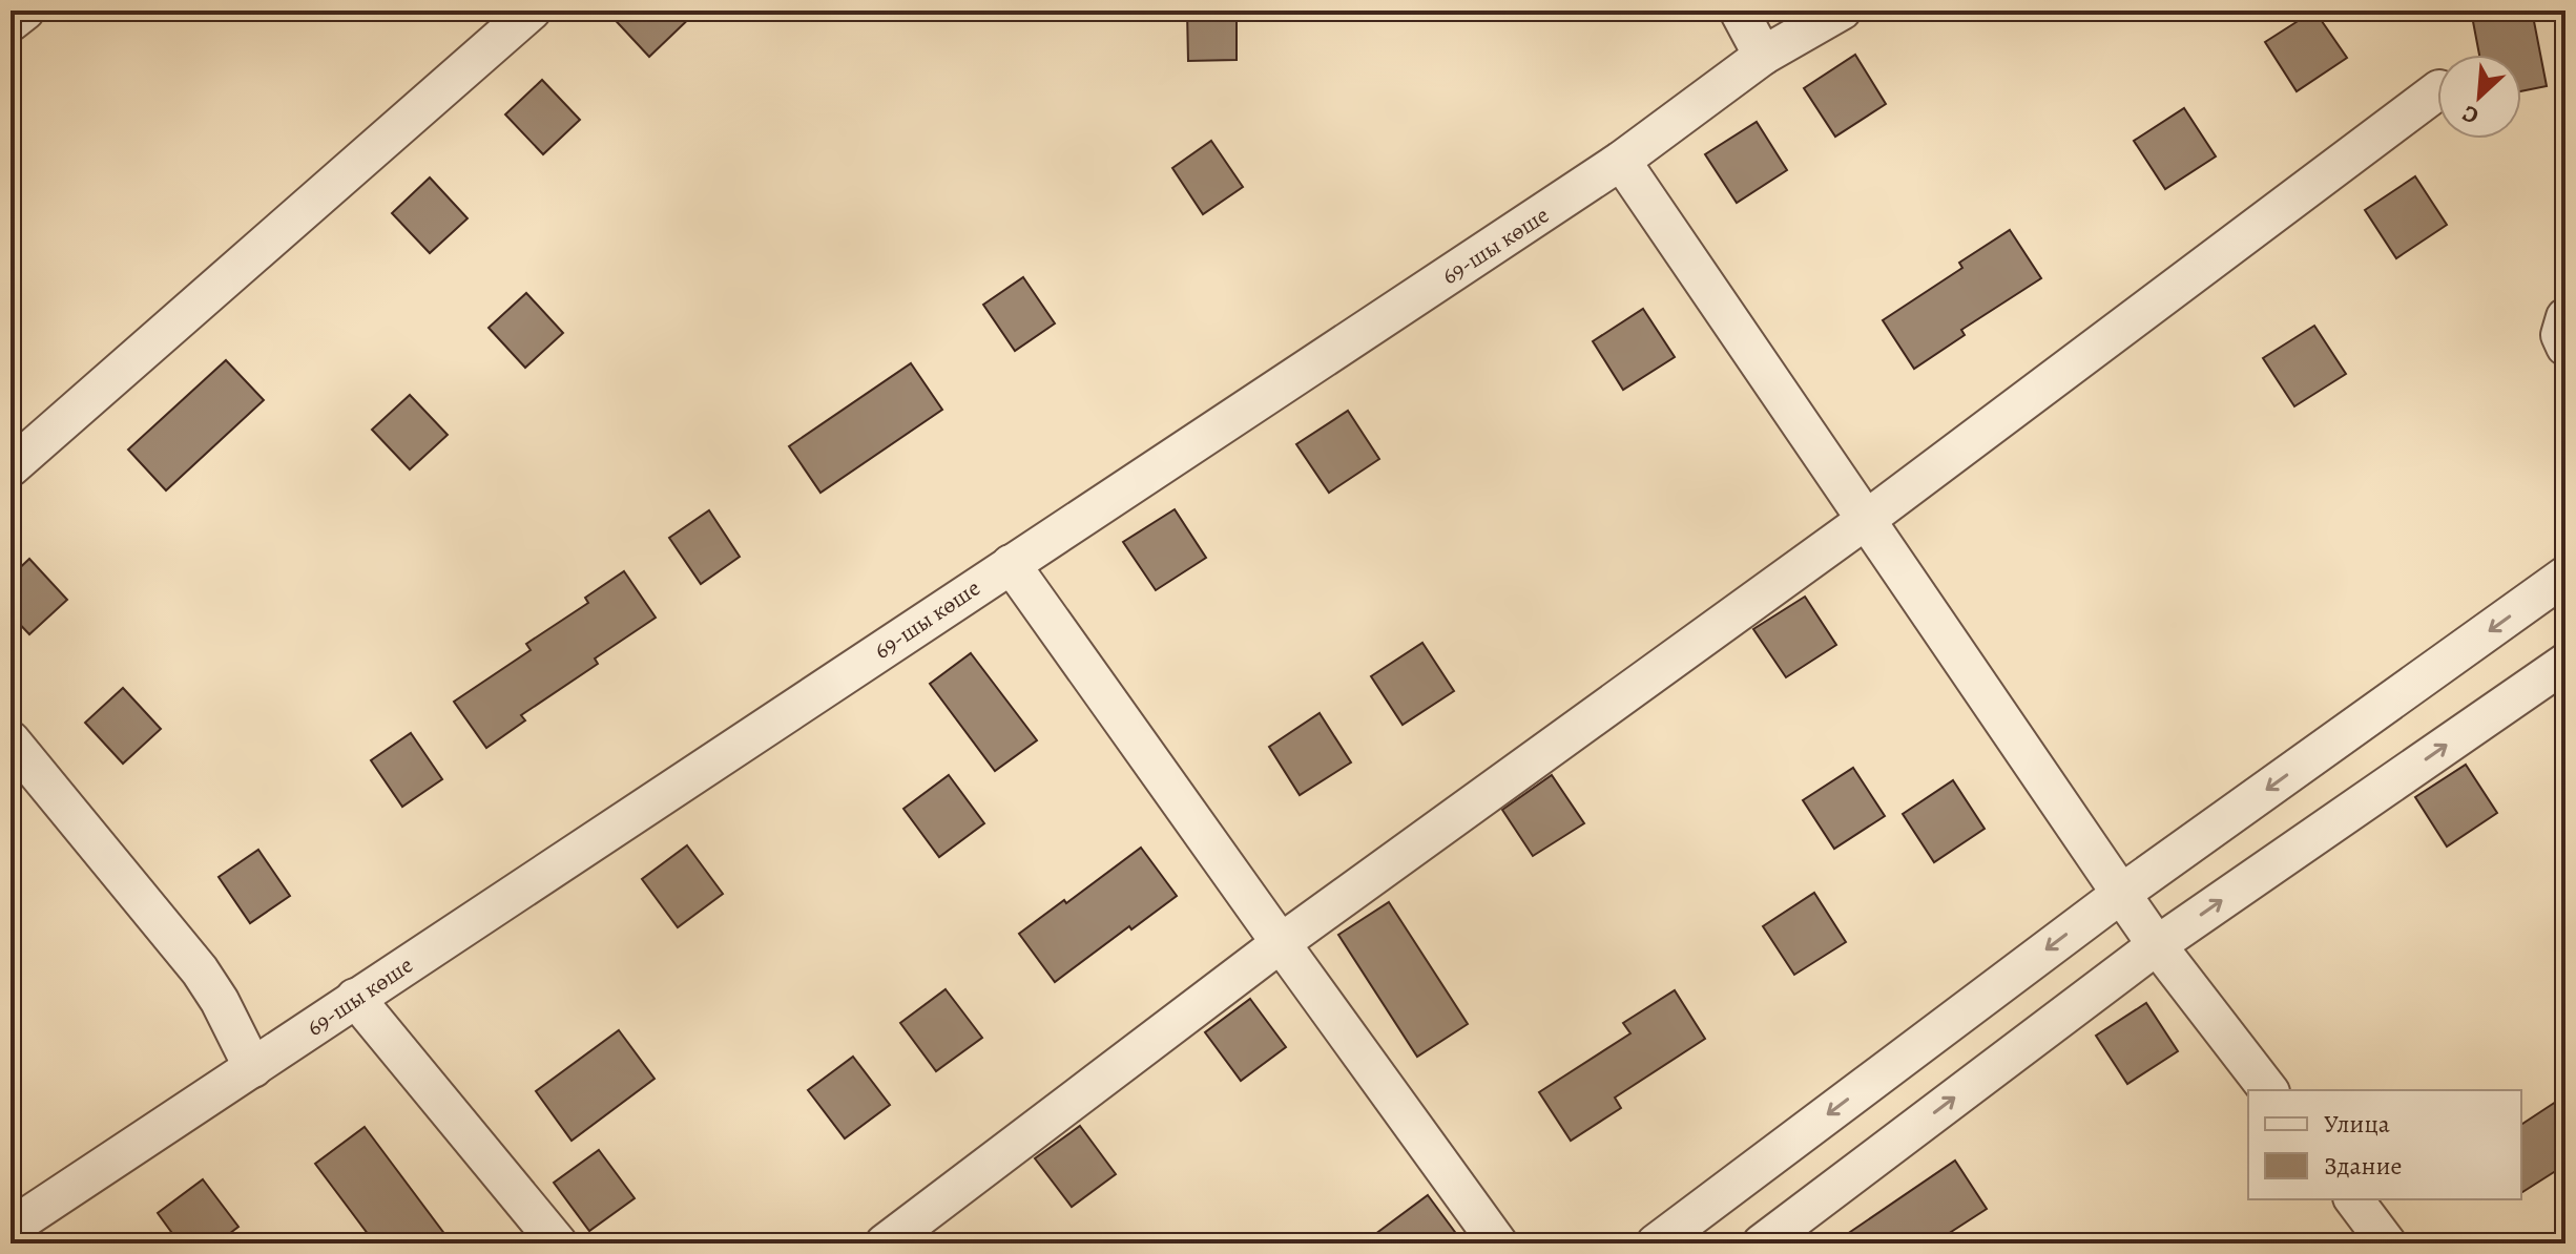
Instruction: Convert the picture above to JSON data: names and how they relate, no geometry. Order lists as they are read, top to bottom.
{
  "streets": {
    "street": ["69-шы көше"]
  },
  "legend": ["Улица", "Здание"],
  "north": "bottom left"
}
